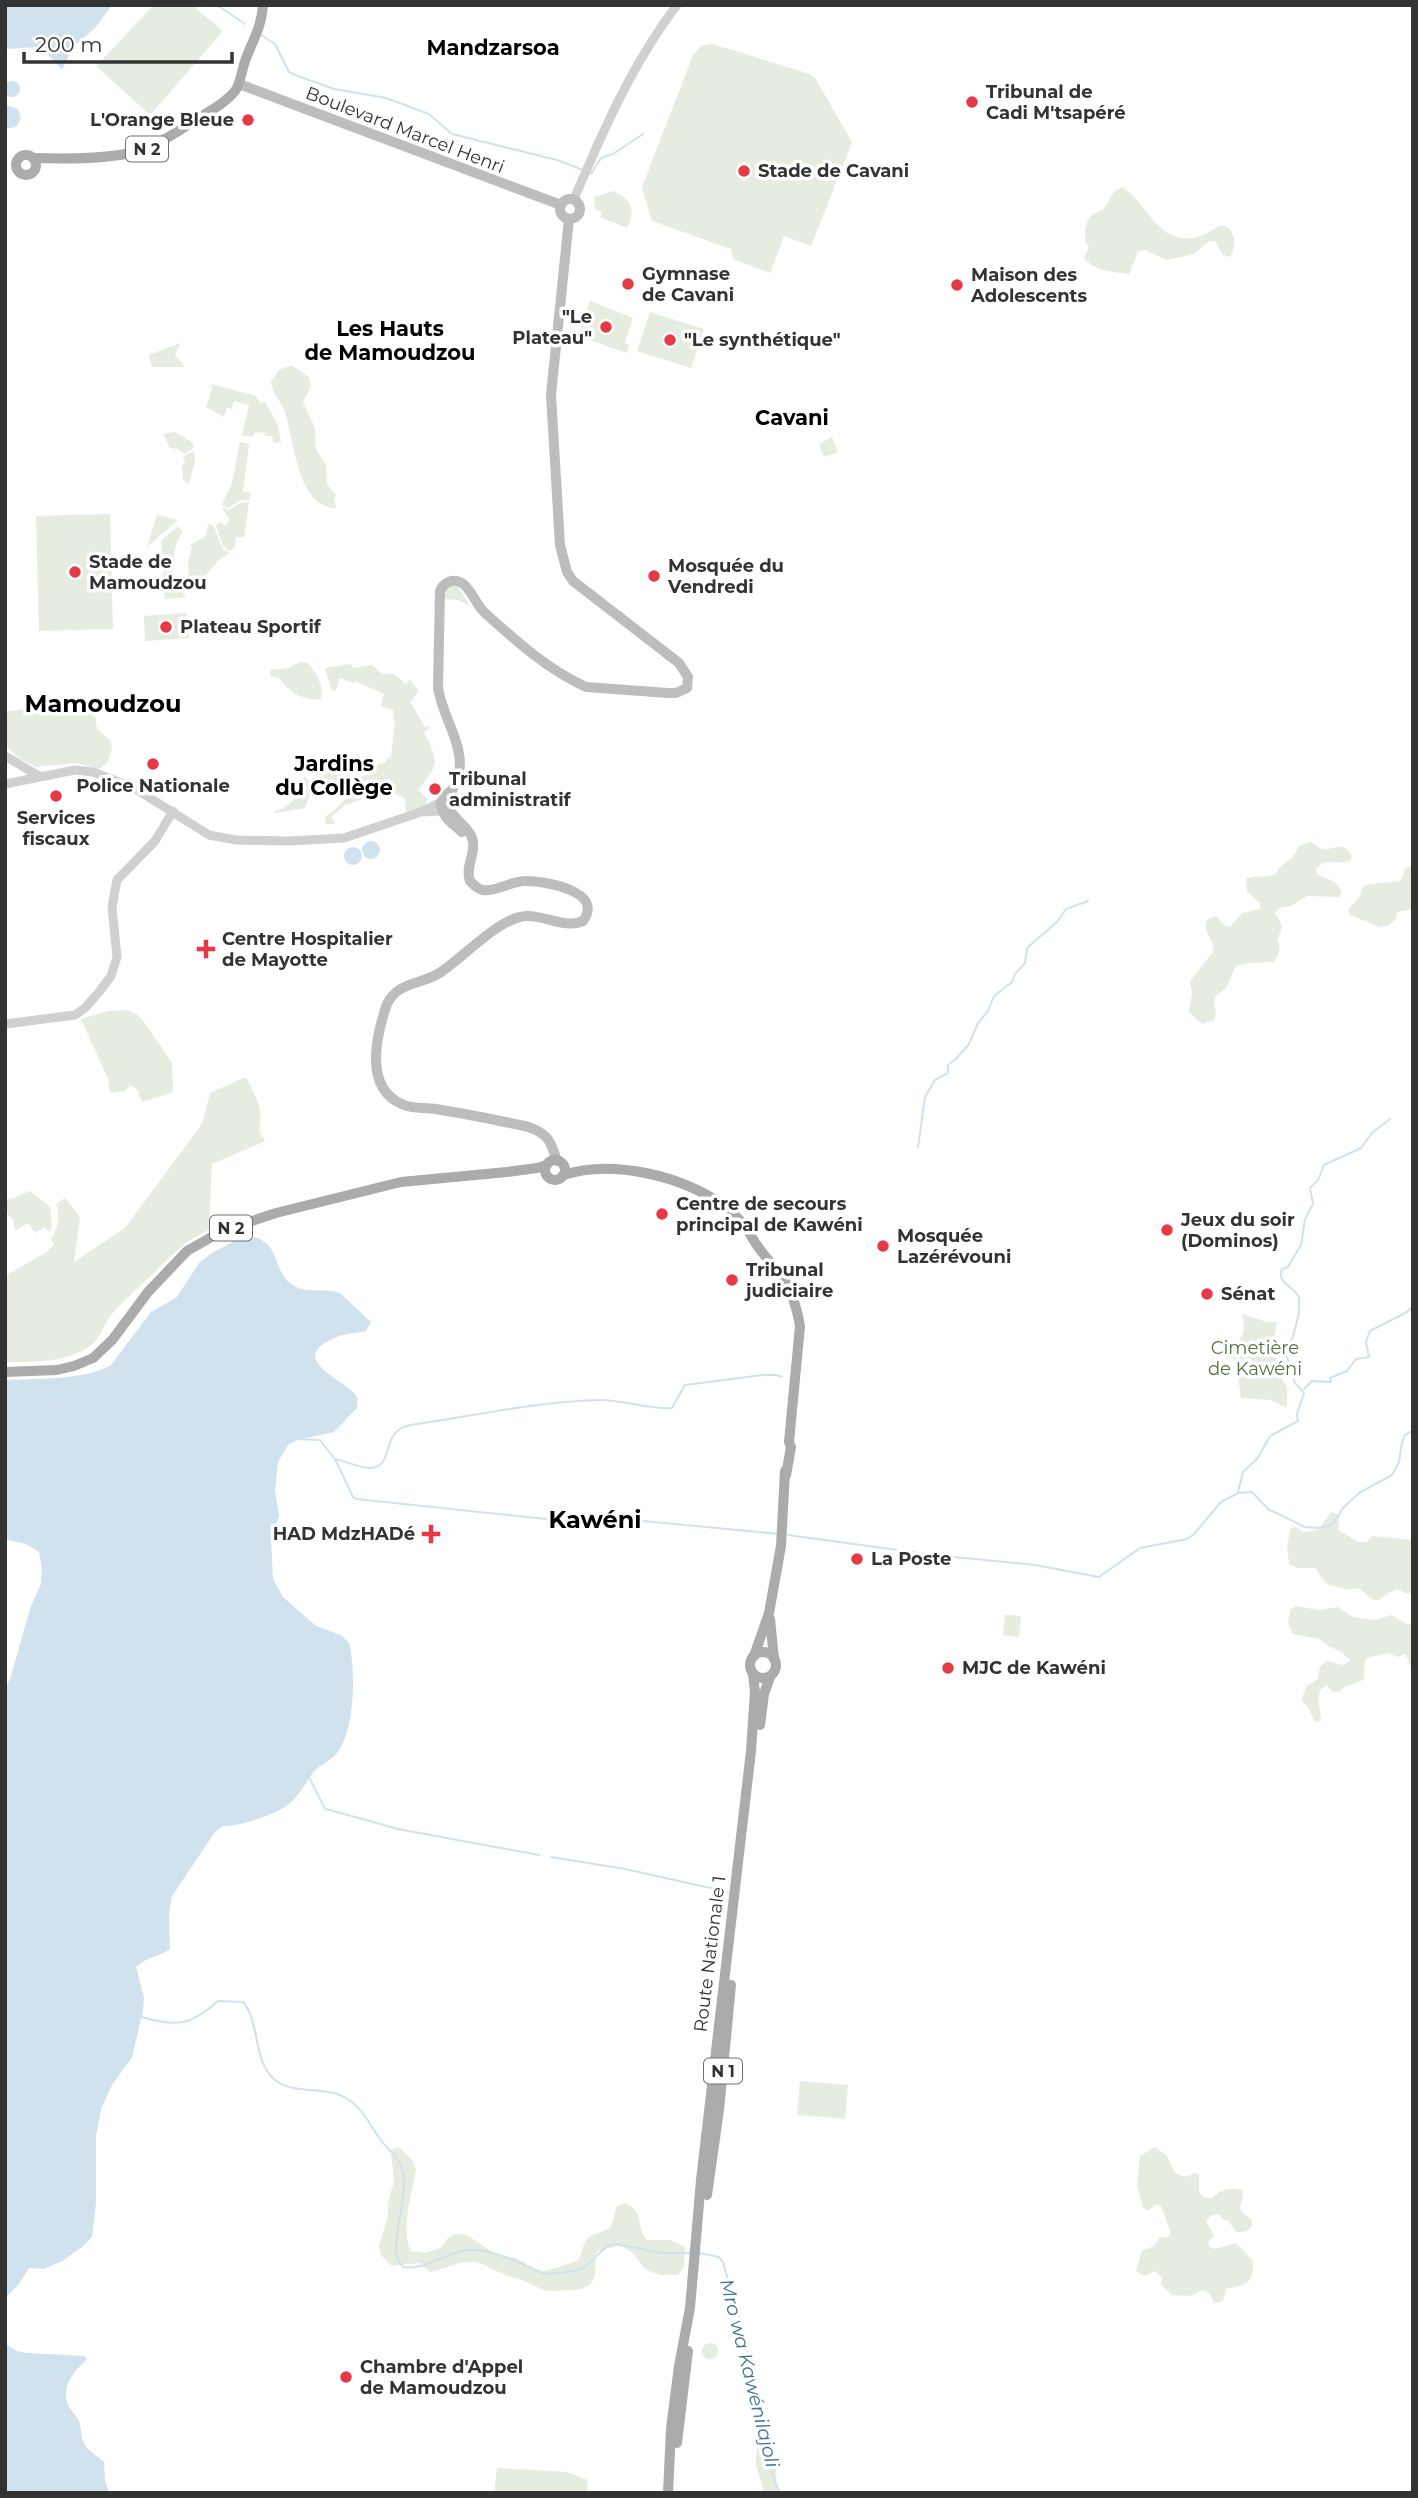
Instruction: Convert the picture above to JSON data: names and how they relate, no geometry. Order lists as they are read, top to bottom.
{
  "streets": {
    "main road": [
      "Boulevard Marcel Henri",
      "N 2",
      "Route Nationale 1",
      "N 1"
    ]
  },
  "crossings": [
    ["Boulevard Marcel Henri", "N 2"]
  ],
  "districts": [
    "Mandzarsoa",
    "Les Hauts de Mamoudzou",
    "Cavani",
    "Mamoudzou",
    "Jardins du Collège",
    "Kawéni"
  ],
  "water": ["Mro wa Kawénilajoli"],
  "parks": ["Cimetière de Kawéni"],
  "places": {
    "other": [
      "Tribunal de Cadi M'tsapéré",
      "L'Orange Bleue",
      "Stade de Cavani",
      "Gymnase de Cavani",
      "Maison des Adolescents",
      "\"Le Plateau\"",
      "\"Le synthétique\"",
      "Stade de Mamoudzou",
      "Mosquée du Vendredi",
      "Plateau Sportif",
      "Police Nationale",
      "Tribunal administratif",
      "Services fiscaux",
      "Centre de secours principal de Kawéni",
      "Jeux du soir (Dominos)",
      "Mosquée Lazérévouni",
      "Tribunal judiciaire",
      "Sénat",
      "La Poste",
      "MJC de Kawéni",
      "Chambre d'Appel de Mamoudzou"
    ],
    "health": ["Centre Hospitalier de Mayotte", "HAD MdzHADé"]
  },
  "scale_bar": "200 m"
}
